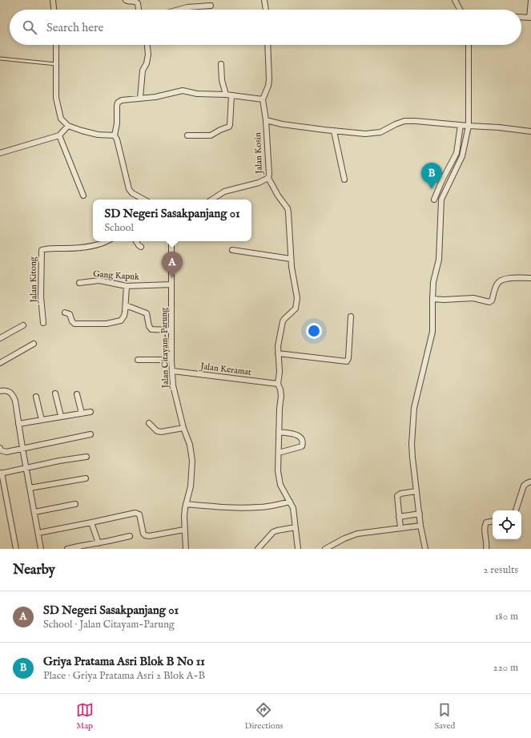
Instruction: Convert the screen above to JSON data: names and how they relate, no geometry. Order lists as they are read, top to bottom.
{
  "streets": {
    "street": [
      "Jalan Kosin",
      "Gang Kapuk",
      "Jalan Kitong",
      "Jalan Citayam-Parung",
      "Jalan Keramat"
    ]
  },
  "crossings": [
    ["Gang Kapuk", "Jalan Citayam-Parung"],
    ["Jalan Citayam-Parung", "Jalan Keramat"]
  ],
  "page": {
    "search": "Search here",
    "pins": ["B", "A"],
    "popup": ["SD Negeri Sasakpanjang 01", "School"],
    "heading": ["Nearby", "2 results"],
    "list": [
      {
        "mark": "A",
        "name": "SD Negeri Sasakpanjang 01",
        "note": "School · Jalan Citayam-Parung",
        "value": "180 m"
      },
      {
        "mark": "B",
        "name": "Griya Pratama Asri Blok B No 11",
        "note": "Place · Griya Pratama Asri 2 Blok A-B",
        "value": "220 m"
      }
    ],
    "nav": ["Map", "Directions", "Saved"]
  }
}
